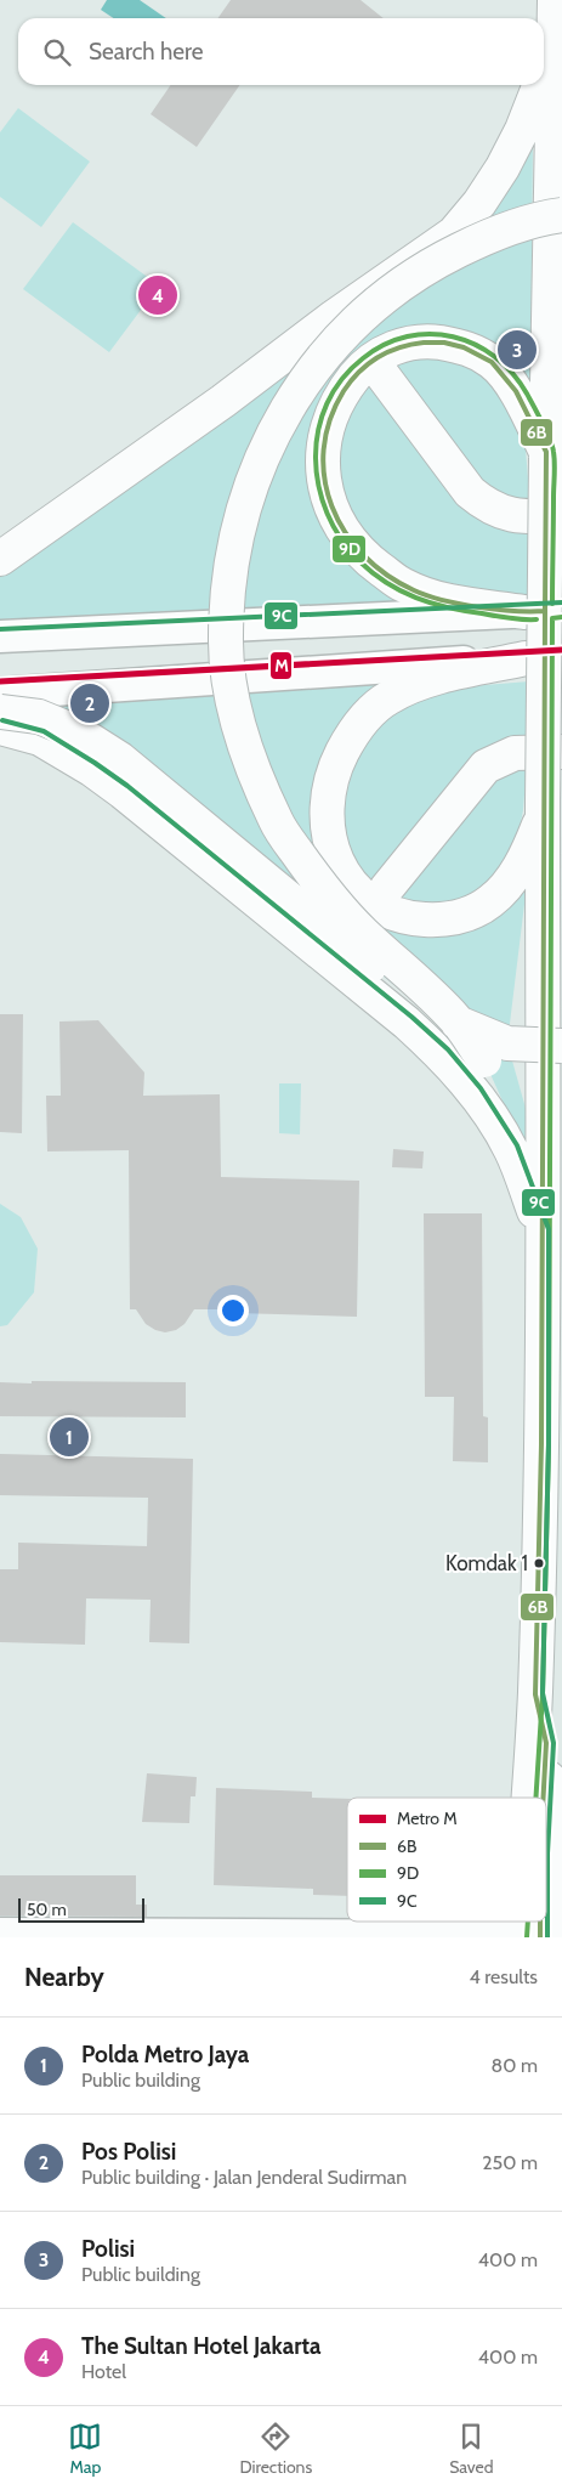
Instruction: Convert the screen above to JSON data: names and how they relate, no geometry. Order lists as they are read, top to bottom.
{
  "places": ["Komdak 1"],
  "lines": [
    "transit line 9D",
    "transit line 6B",
    "transit line 9C",
    "metro line M"
  ],
  "legend": [
    "Metro M",
    "6B",
    "9D",
    "9C"
  ],
  "scale_bar": "50 m",
  "page": {
    "search": "Search here",
    "pins": [
      "4",
      "3",
      "2",
      "1"
    ],
    "scale": "50 m",
    "heading": ["Nearby", "4 results"],
    "list": [
      {
        "mark": "1",
        "name": "Polda Metro Jaya",
        "note": "Public building",
        "value": "80 m"
      },
      {
        "mark": "2",
        "name": "Pos Polisi",
        "note": "Public building · Jalan Jenderal Sudirman",
        "value": "250 m"
      },
      {
        "mark": "3",
        "name": "Polisi",
        "note": "Public building",
        "value": "400 m"
      },
      {
        "mark": "4",
        "name": "The Sultan Hotel Jakarta",
        "note": "Hotel",
        "value": "400 m"
      }
    ],
    "nav": ["Map", "Directions", "Saved"]
  }
}
